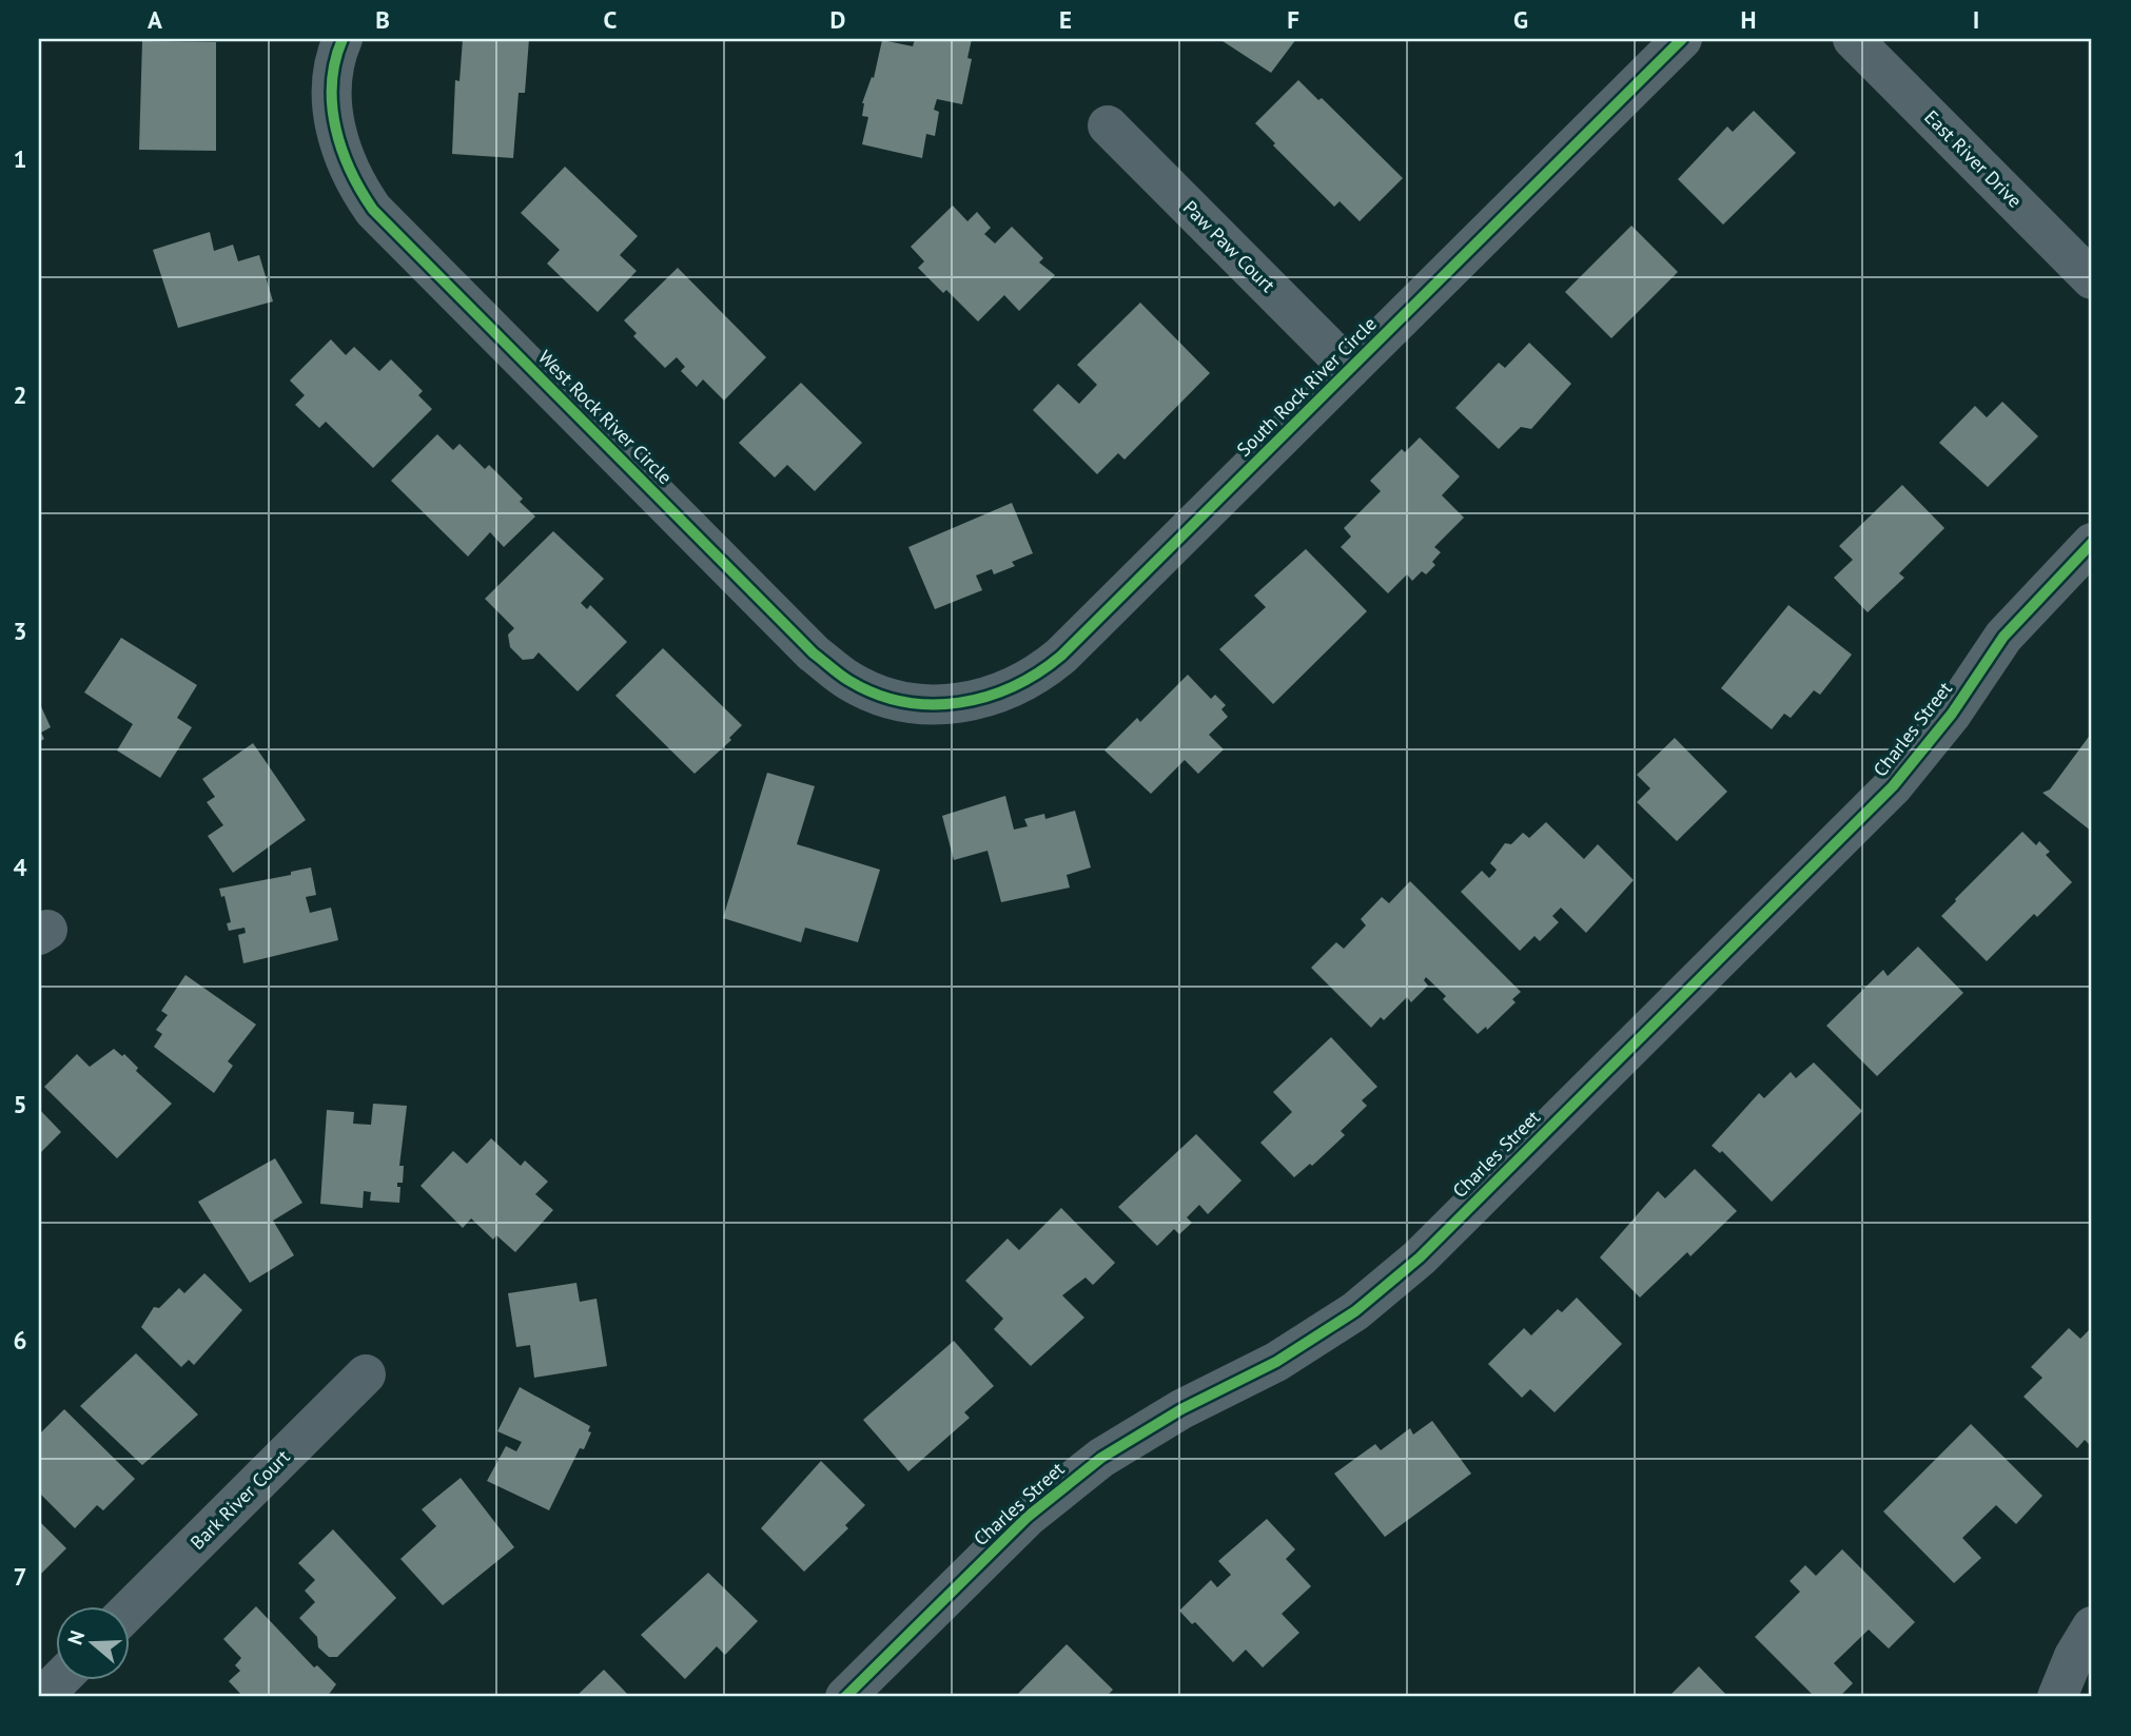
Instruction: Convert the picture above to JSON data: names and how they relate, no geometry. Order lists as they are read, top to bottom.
{
  "streets": {
    "street": [
      "East River Drive",
      "Paw Paw Court",
      "South Rock River Circle",
      "West Rock River Circle",
      "Charles Street",
      "Bark River Court"
    ]
  },
  "crossings": [
    ["Paw Paw Court", "South Rock River Circle"],
    ["South Rock River Circle", "West Rock River Circle"]
  ],
  "north": "left",
  "grid": {
    "columns": [
      "A",
      "B",
      "C",
      "D",
      "E",
      "F",
      "G",
      "H",
      "I"
    ],
    "rows": [
      "1",
      "2",
      "3",
      "4",
      "5",
      "6",
      "7"
    ]
  }
}
